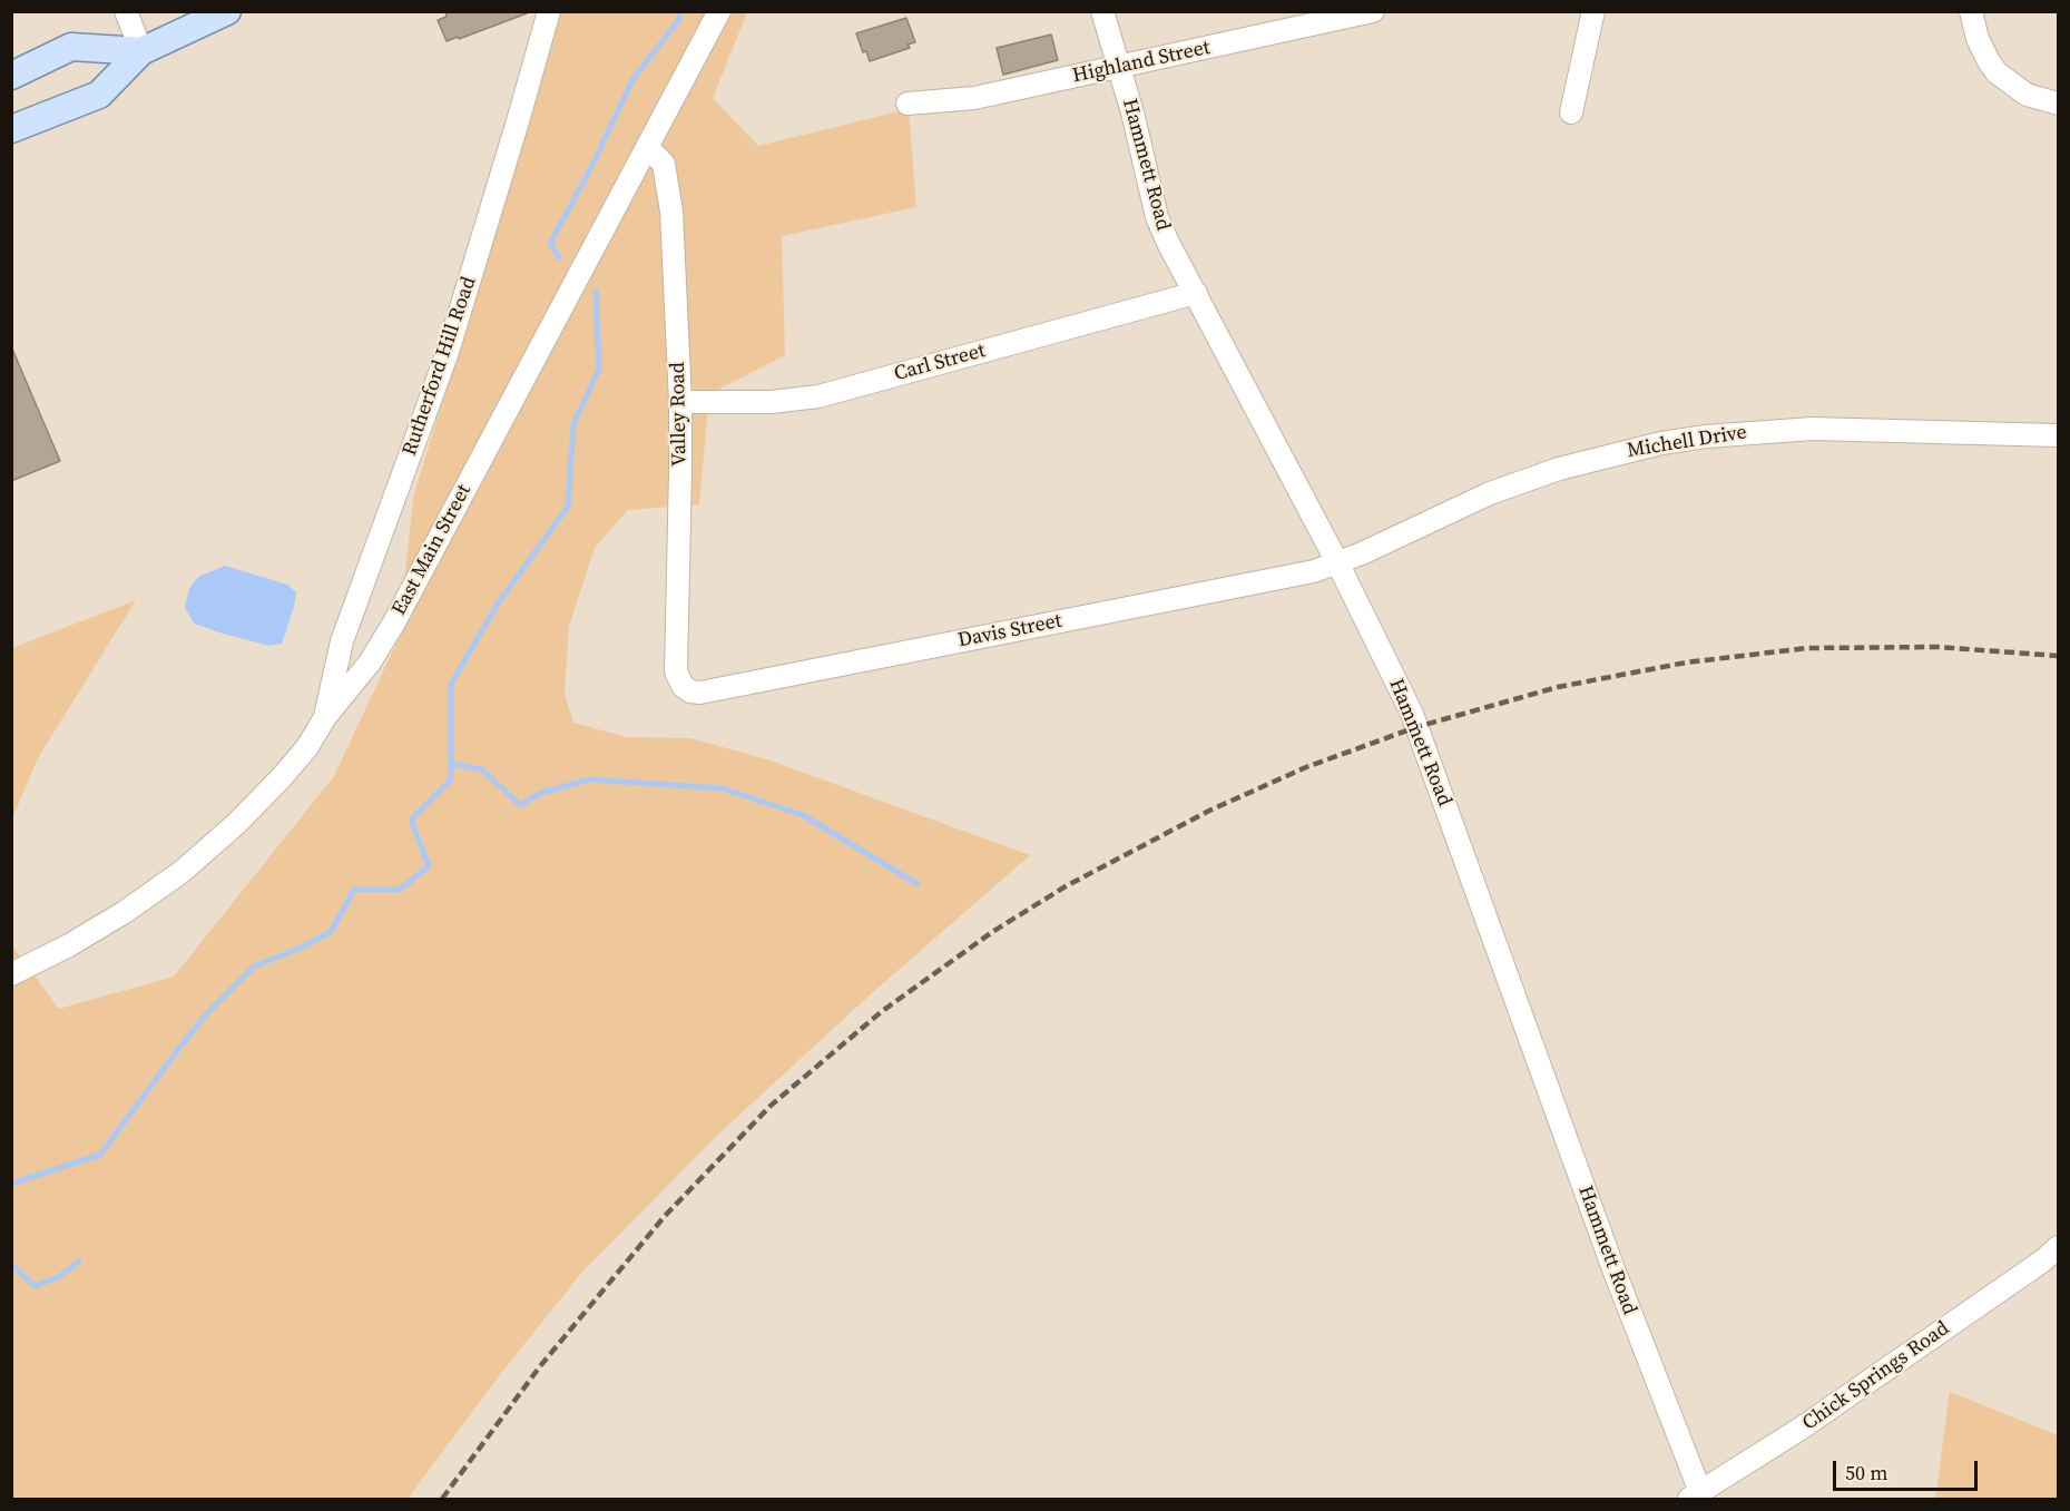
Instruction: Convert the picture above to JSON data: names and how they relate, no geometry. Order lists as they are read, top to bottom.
{
  "streets": {
    "street": [
      "Highland Street",
      "Hammett Road",
      "Carl Street",
      "Rutherford Hill Road",
      "Valley Road",
      "Michell Drive",
      "East Main Street",
      "Davis Street",
      "Chick Springs Road"
    ]
  },
  "crossings": [
    ["Highland Street", "Hammett Road"],
    ["Hammett Road", "Carl Street"],
    ["Hammett Road", "Michell Drive"],
    ["Hammett Road", "Davis Street"],
    ["Hammett Road", "Chick Springs Road"],
    ["Carl Street", "Valley Road"],
    ["Rutherford Hill Road", "East Main Street"],
    ["Valley Road", "East Main Street"],
    ["Valley Road", "Davis Street"],
    ["Michell Drive", "Davis Street"]
  ],
  "scale_bar": "50 m"
}
